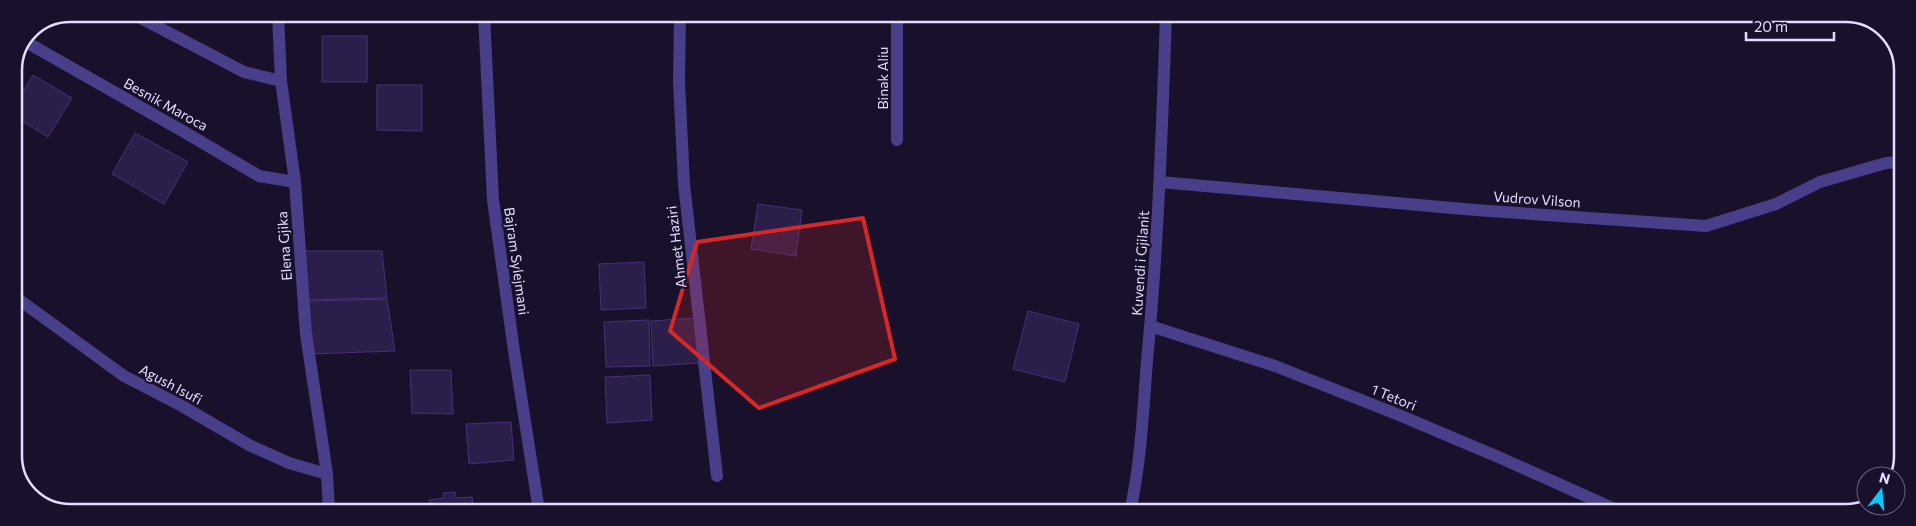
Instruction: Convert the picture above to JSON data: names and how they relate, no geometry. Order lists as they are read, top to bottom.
{
  "streets": {
    "street": [
      "Binak Aliu",
      "Besnik Maroca",
      "Vudrov Vilson",
      "Elena Gjika",
      "Ahmet Haziri",
      "Bajram Sylejmani",
      "Kuvendi i Gjilanit",
      "Agush Isufi",
      "1 Tetori"
    ]
  },
  "crossings": [
    ["Besnik Maroca", "Elena Gjika"],
    ["Vudrov Vilson", "Kuvendi i Gjilanit"],
    ["Elena Gjika", "Agush Isufi"],
    ["Kuvendi i Gjilanit", "1 Tetori"]
  ],
  "scale_bar": "20 m",
  "north": "top"
}
